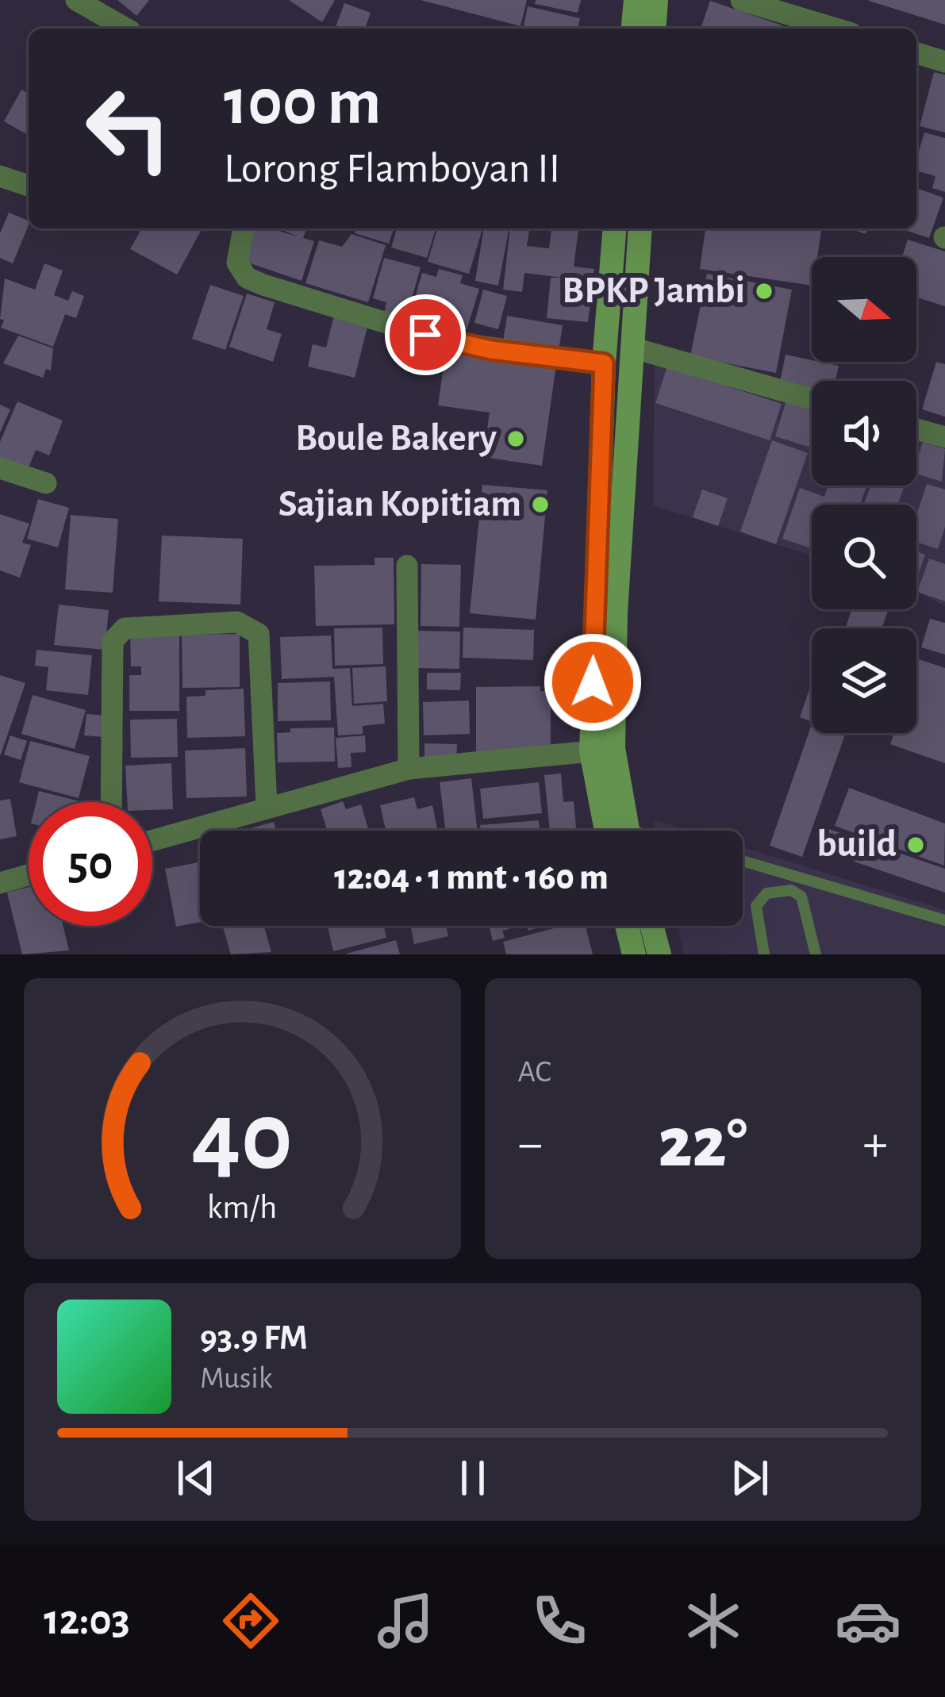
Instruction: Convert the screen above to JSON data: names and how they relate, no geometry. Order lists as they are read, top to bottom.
{
  "places": [
    "BPKP Jambi",
    "Boule Bakery",
    "Sajian Kopitiam",
    "build"
  ],
  "north": "right",
  "page": {
    "turn": ["100 m", "Lorong Flamboyan II"],
    "limit": "50",
    "trip": "12:04 · 1 mnt · 160 m",
    "tile": "AC",
    "heat": ["−", "22°", "+"],
    "song": ["93.9 FM", "Musik"],
    "tabs": "12:03",
    "gauge": ["40", "km/h"]
  }
}
